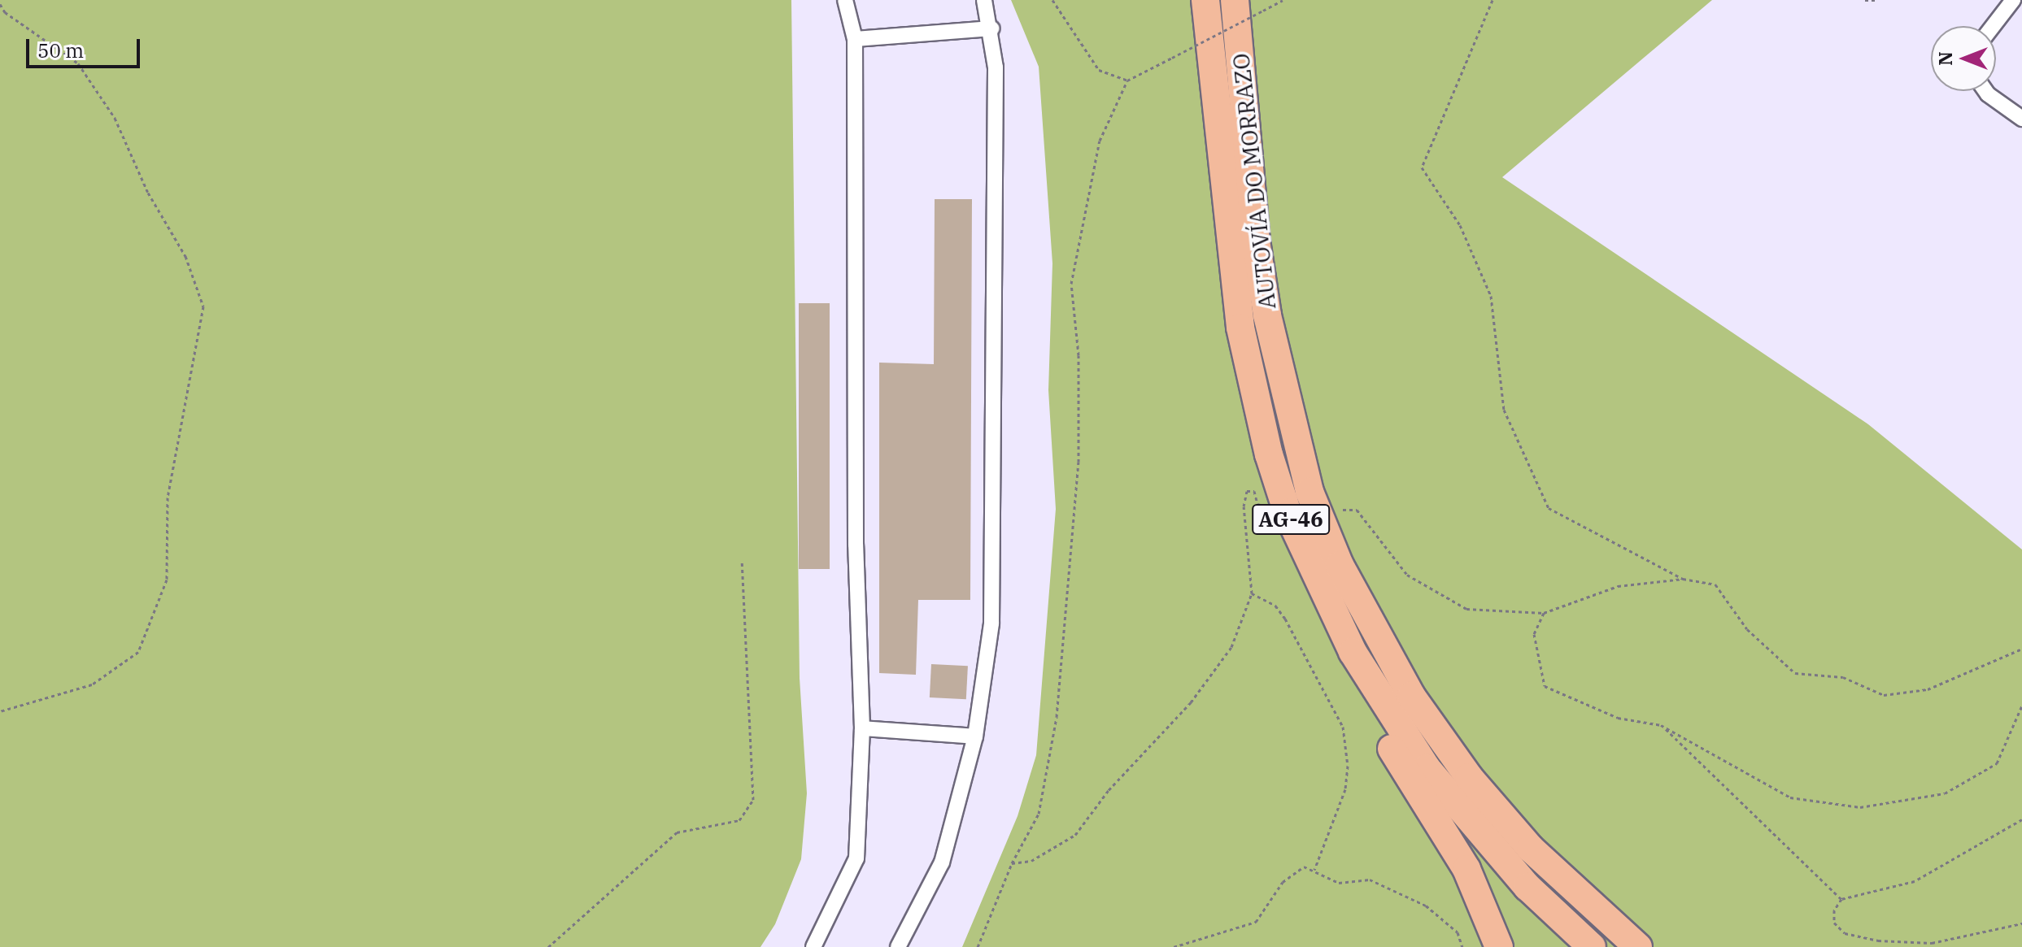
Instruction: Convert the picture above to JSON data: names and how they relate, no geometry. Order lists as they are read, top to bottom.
{
  "streets": {
    "highway": ["AUTOVÍA DO MORRAZO", "AG-46"]
  },
  "scale_bar": "50 m",
  "north": "left"
}
